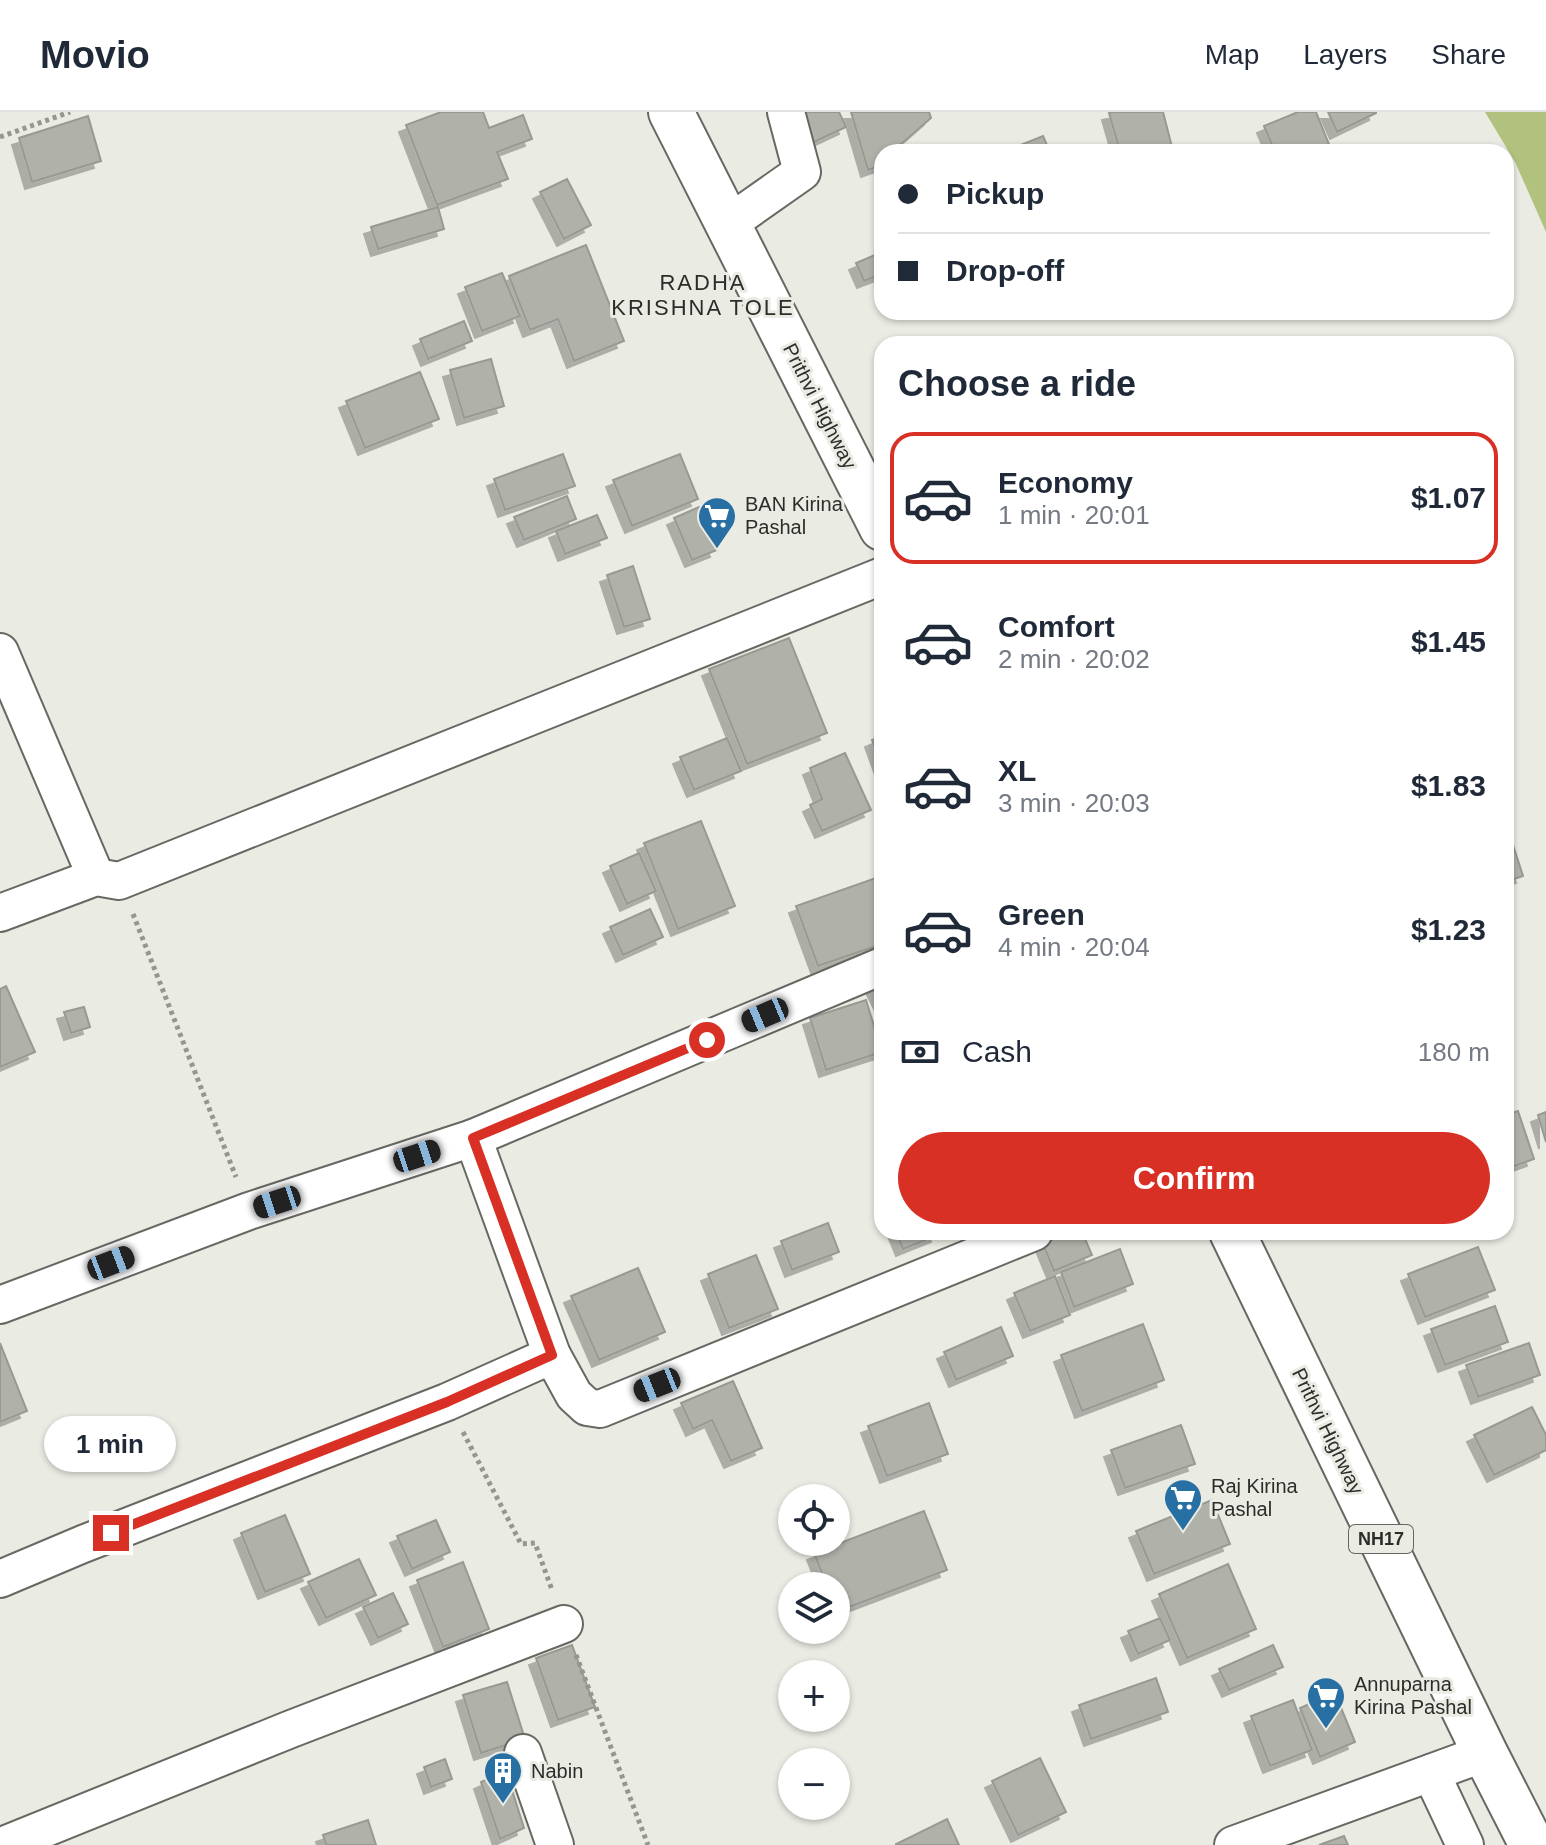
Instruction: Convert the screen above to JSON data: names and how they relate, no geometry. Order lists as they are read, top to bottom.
{
  "streets": {
    "highway": ["Prithvi Highway", "NH17"]
  },
  "districts": ["RADHA KRISHNA TOLE"],
  "places": {
    "supermarket": ["BAN Kirina Pashal", "Raj Kirina Pashal", "Annuparna Kirina Pashal"],
    "building": ["Nabin"]
  },
  "page": {
    "header": "Movio",
    "nav": ["Map", "Layers", "Share"],
    "banner": ["Pickup", "Drop-off"],
    "heading": "Choose a ride",
    "list": [
      {
        "name": "Economy",
        "note": "1 min · 20:01",
        "value": "$1.07"
      },
      {
        "name": "Comfort",
        "note": "2 min · 20:02",
        "value": "$1.45"
      },
      {
        "name": "XL",
        "note": "3 min · 20:03",
        "value": "$1.83"
      },
      {
        "name": "Green",
        "note": "4 min · 20:04",
        "value": "$1.23"
      }
    ],
    "pay": ["Cash", "180 m"],
    "buttons": "Confirm",
    "bubble": "1 min",
    "map_buttons": ["+", "−"]
  }
}
